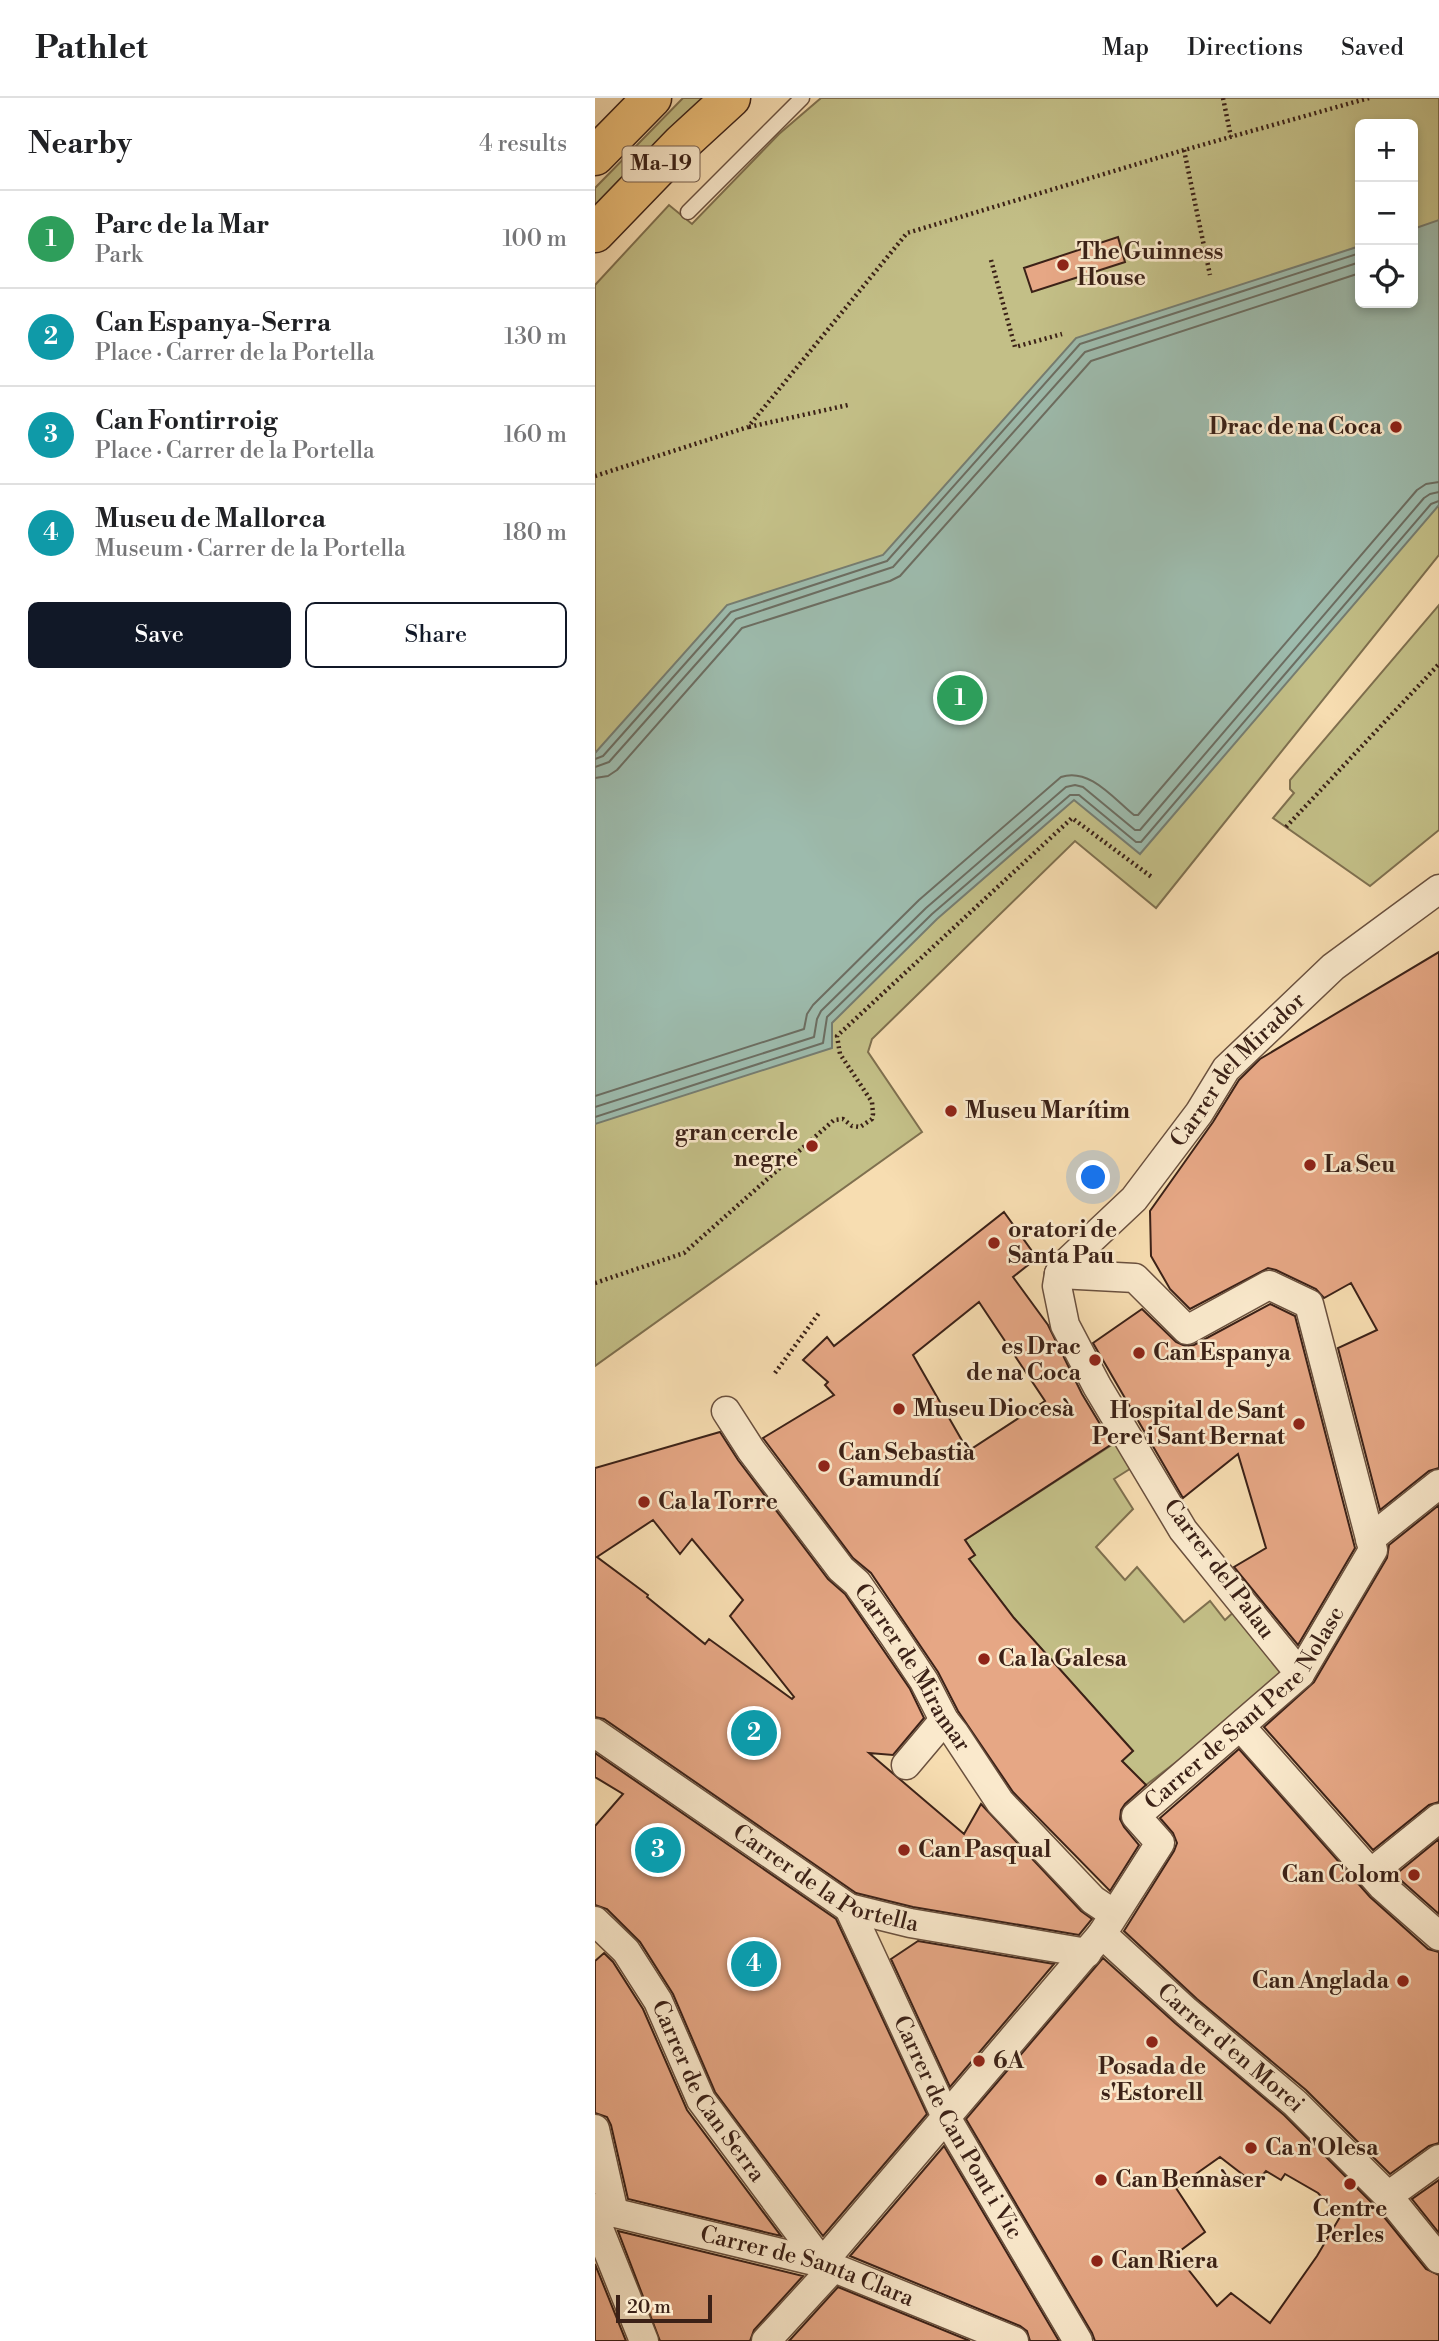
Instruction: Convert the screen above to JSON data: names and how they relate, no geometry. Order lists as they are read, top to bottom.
{
  "streets": {
    "highway": ["Ma-19"],
    "street": [
      "Carrer del Mirador",
      "Carrer del Palau",
      "Carrer de Miramar",
      "Carrer de Sant Pere Nolasc",
      "Carrer de la Portella",
      "Carrer d'en Morei",
      "Carrer de Can Serra",
      "Carrer de Can Pont i Vic",
      "Carrer de Santa Clara"
    ]
  },
  "crossings": [
    ["Carrer del Mirador", "Carrer del Palau"],
    ["Carrer del Palau", "Carrer de Sant Pere Nolasc"],
    ["Carrer de Miramar", "Carrer de Sant Pere Nolasc"],
    ["Carrer de Miramar", "Carrer de la Portella"],
    ["Carrer de Miramar", "Carrer d'en Morei"],
    ["Carrer de Sant Pere Nolasc", "Carrer de la Portella"],
    ["Carrer de Sant Pere Nolasc", "Carrer d'en Morei"],
    ["Carrer de la Portella", "Carrer d'en Morei"],
    ["Carrer de la Portella", "Carrer de Can Pont i Vic"],
    ["Carrer de Can Serra", "Carrer de Santa Clara"]
  ],
  "places": [
    "The Guinness House",
    "Drac de na Coca",
    "Museu Marítim",
    "gran cercle negre",
    "La Seu",
    "oratori de Santa Pau",
    "Can Espanya",
    "es Drac de na Coca",
    "Museu Diocesà",
    "Hospital de Sant Pere i Sant Bernat",
    "Can Sebastià Gamundí",
    "Ca la Torre",
    "Ca la Galesa",
    "Can Pasqual",
    "Can Colom",
    "Can Anglada",
    "Posada de s'Estorell",
    "6A",
    "Ca n'Olesa",
    "Can Bennàser",
    "Centre Perles",
    "Can Riera"
  ],
  "scale_bar": "20 m",
  "page": {
    "header": "Pathlet",
    "nav": ["Map", "Directions", "Saved"],
    "heading": ["Nearby", "4 results"],
    "map_buttons": ["+", "−"],
    "list": [
      {
        "mark": "1",
        "name": "Parc de la Mar",
        "note": "Park",
        "value": "100 m"
      },
      {
        "mark": "2",
        "name": "Can Espanya-Serra",
        "note": "Place · Carrer de la Portella",
        "value": "130 m"
      },
      {
        "mark": "3",
        "name": "Can Fontirroig",
        "note": "Place · Carrer de la Portella",
        "value": "160 m"
      },
      {
        "mark": "4",
        "name": "Museu de Mallorca",
        "note": "Museum · Carrer de la Portella",
        "value": "180 m"
      }
    ],
    "buttons": ["Save", "Share"],
    "pins": [
      "1",
      "2",
      "3",
      "4"
    ],
    "scale": "20 m"
  }
}
